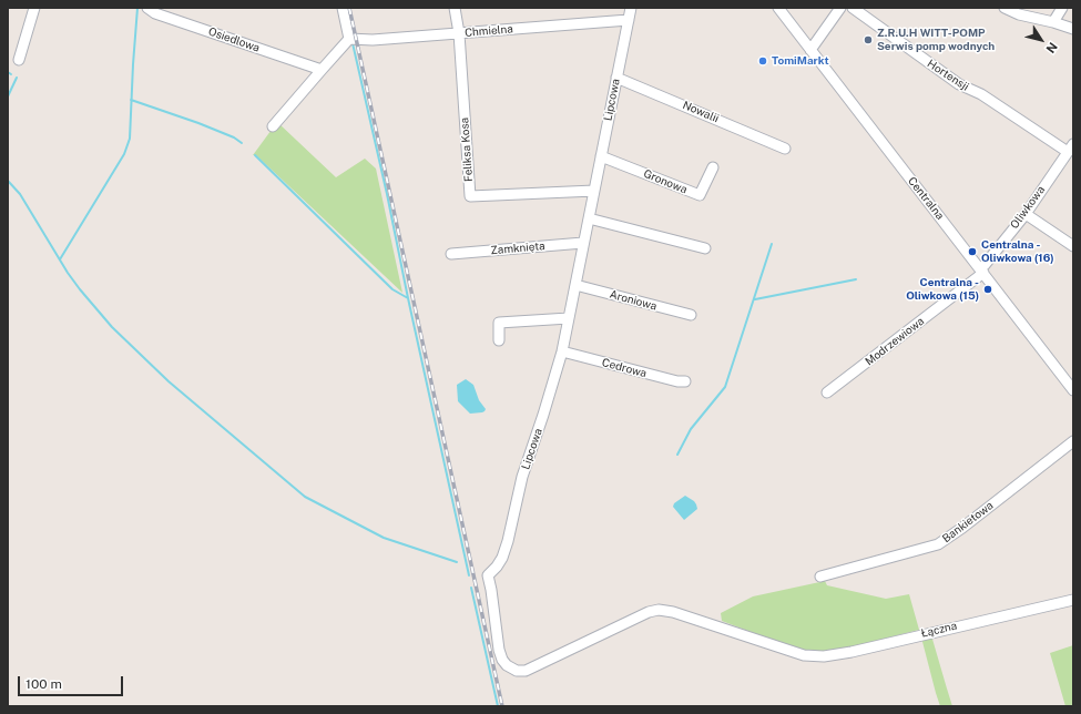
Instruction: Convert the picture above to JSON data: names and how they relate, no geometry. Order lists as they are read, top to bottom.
{
  "streets": {
    "street": [
      "Chmielna",
      "Osiedlowa",
      "Hortensji",
      "Lipcowa",
      "Nowalii",
      "Feliksa Kosa",
      "Gronowa",
      "Centralna",
      "Oliwkowa",
      "Zamknięta",
      "Aroniowa",
      "Modrzewiowa",
      "Cedrowa",
      "Bankietowa",
      "Łączna"
    ]
  },
  "crossings": [
    ["Chmielna", "Lipcowa"],
    ["Chmielna", "Feliksa Kosa"],
    ["Hortensji", "Oliwkowa"],
    ["Lipcowa", "Nowalii"],
    ["Lipcowa", "Feliksa Kosa"],
    ["Lipcowa", "Gronowa"],
    ["Lipcowa", "Zamknięta"],
    ["Lipcowa", "Aroniowa"],
    ["Lipcowa", "Cedrowa"],
    ["Lipcowa", "Łączna"],
    ["Centralna", "Oliwkowa"],
    ["Centralna", "Modrzewiowa"],
    ["Oliwkowa", "Modrzewiowa"]
  ],
  "places": [
    "Z.R.U.H WITT-POMP Serwis pomp wodnych",
    "TomiMarkt",
    "Centralna - Oliwkowa (16)",
    "Centralna - Oliwkowa (15)"
  ],
  "scale_bar": "100 m",
  "north": "bottom right"
}
